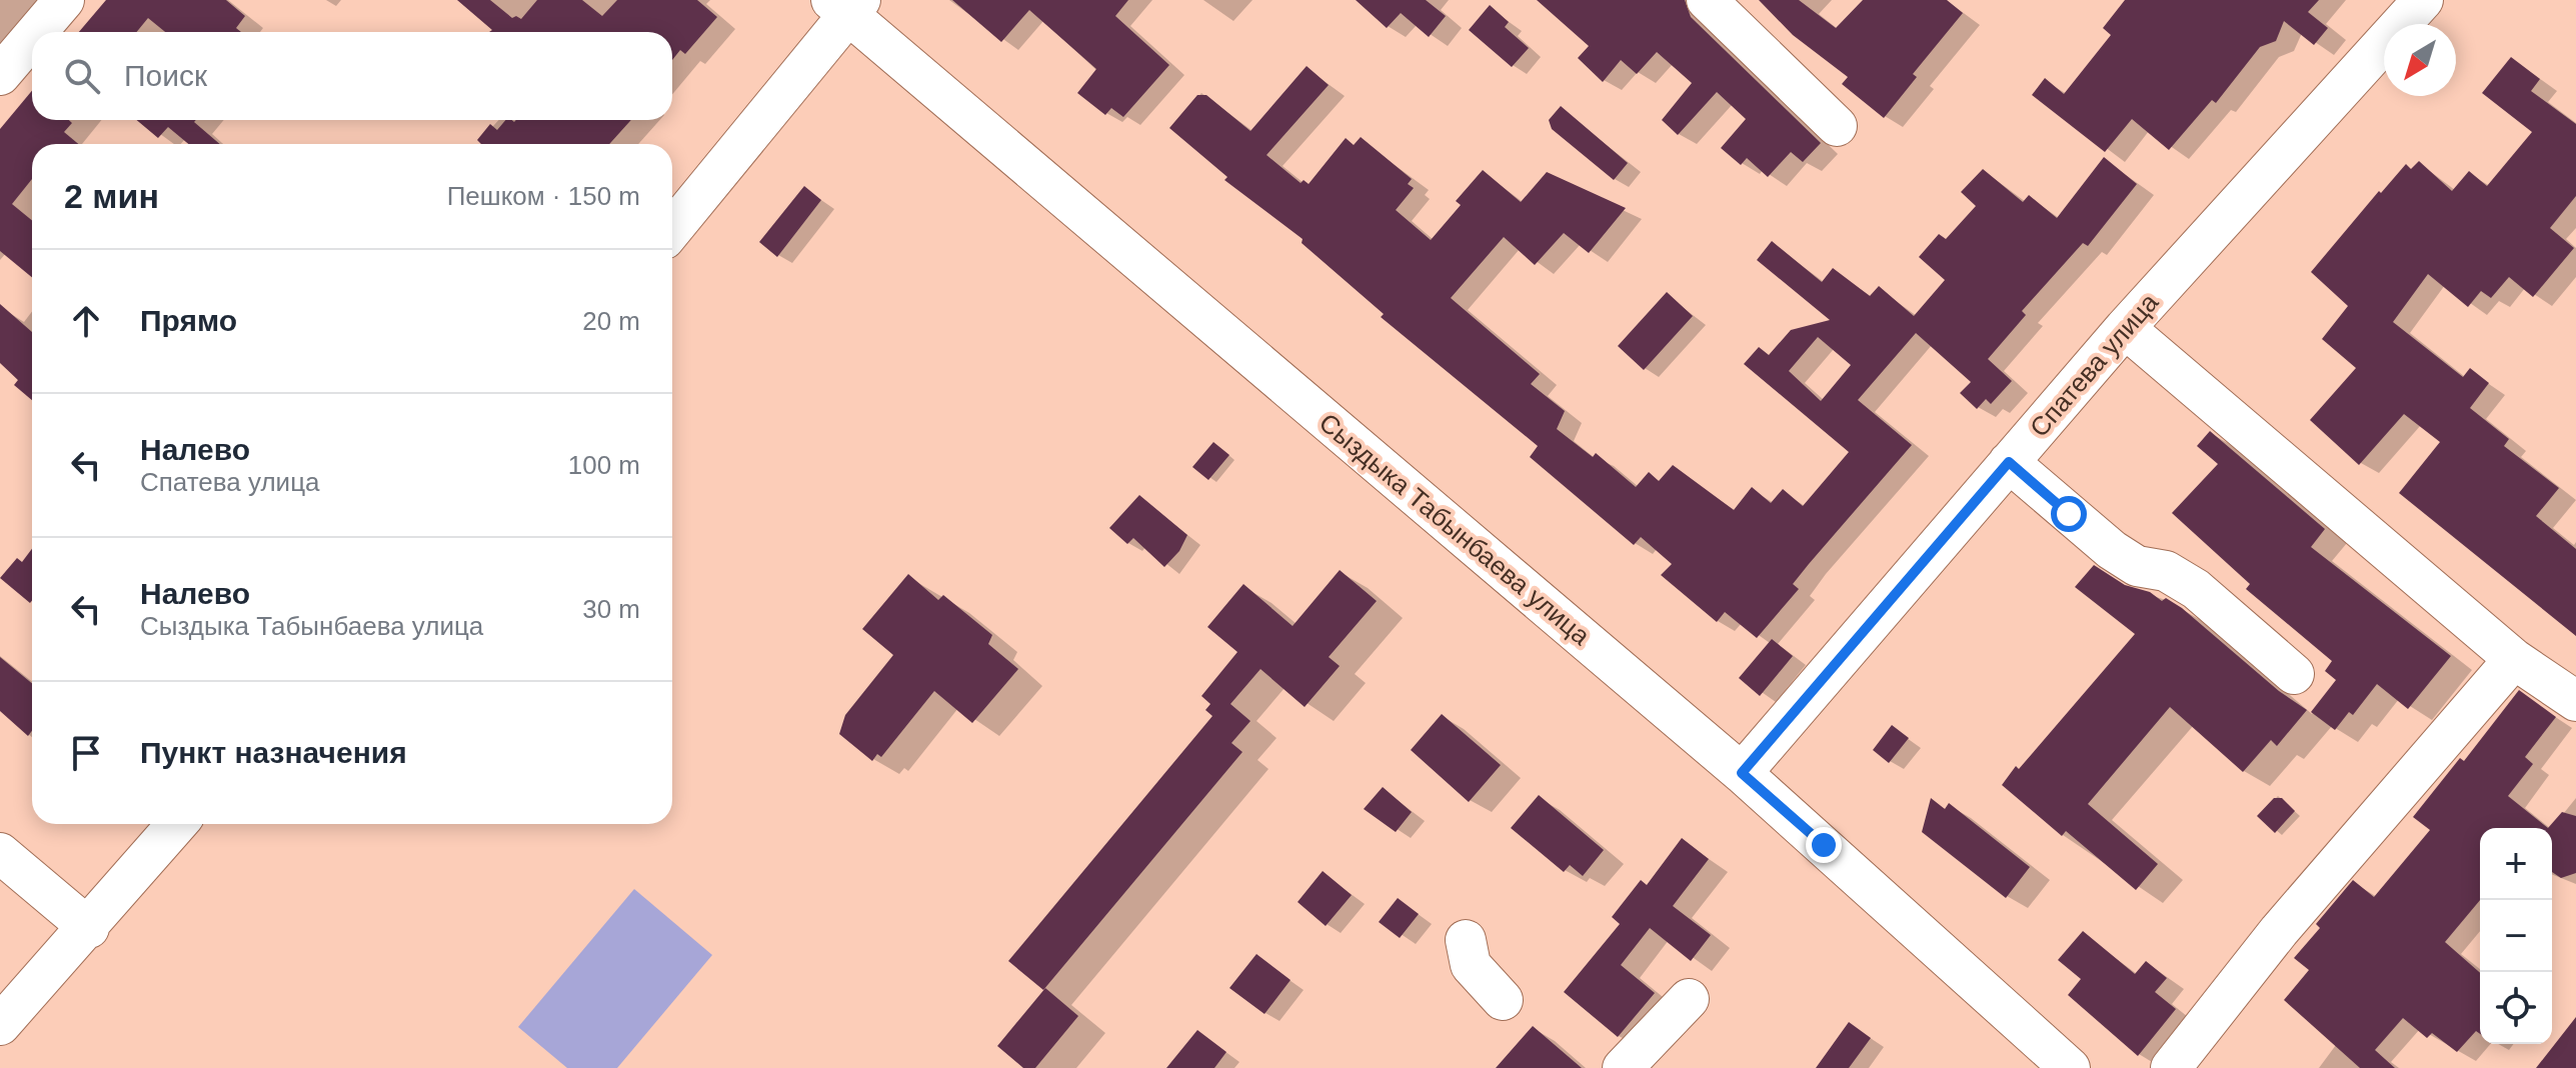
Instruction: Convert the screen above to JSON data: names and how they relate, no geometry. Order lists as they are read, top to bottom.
{
  "streets": {
    "street": ["Спатева улица", "Сыздыка Табынбаева улица"]
  },
  "crossings": [
    ["Спатева улица", "Сыздыка Табынбаева улица"]
  ],
  "north": "bottom left",
  "page": {
    "search": "Поиск",
    "heading": ["2 мин", "Пешком · 150 m"],
    "list": [
      ["Прямо", "20 m"],
      ["Налево", "Спатева улица", "100 m"],
      ["Налево", "Сыздыка Табынбаева улица", "30 m"],
      "Пункт назначения"
    ],
    "map_buttons": ["+", "−"]
  }
}
